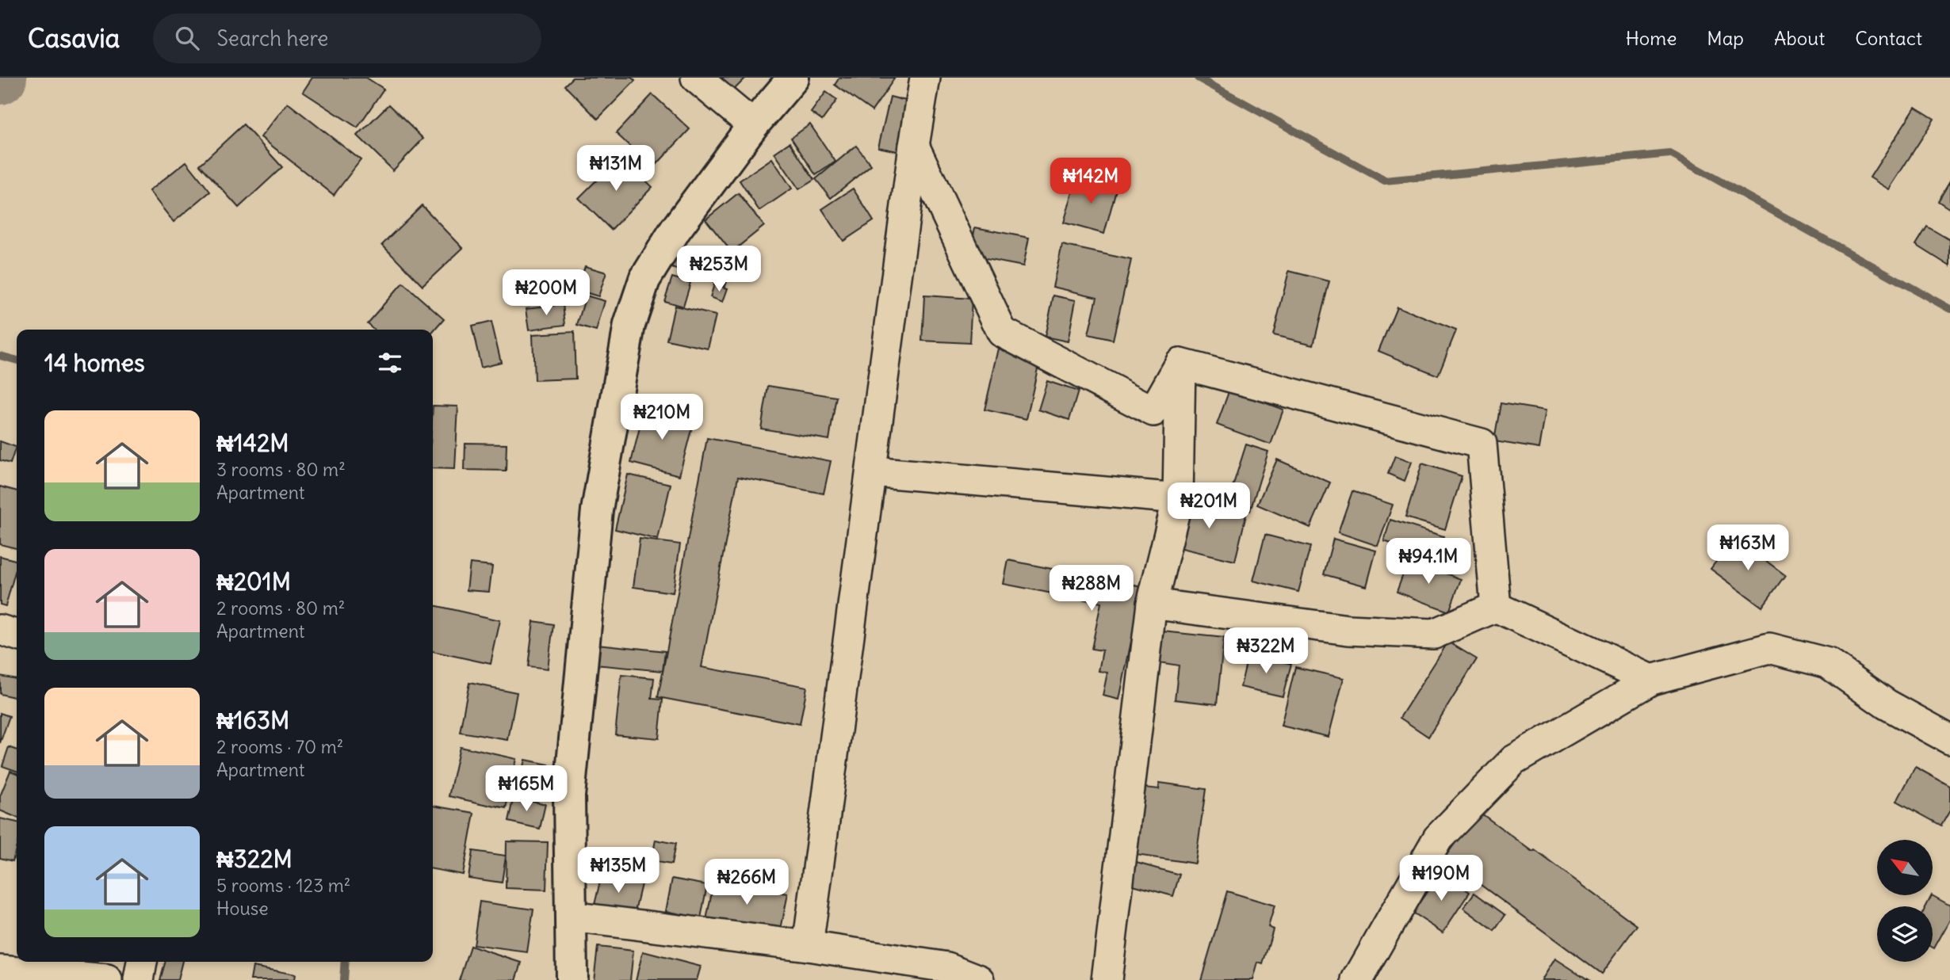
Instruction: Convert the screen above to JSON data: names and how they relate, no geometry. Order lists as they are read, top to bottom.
{
  "north": "top left",
  "page": {
    "header": "Casavia",
    "search": "Search here",
    "nav": [
      "Home",
      "Map",
      "About",
      "Contact"
    ],
    "price": [
      "₦131M",
      "₦142M",
      "₦253M",
      "₦200M",
      "₦210M",
      "₦201M",
      "₦163M",
      "₦94.1M",
      "₦288M",
      "₦322M",
      "₦165M",
      "₦135M",
      "₦190M",
      "₦266M"
    ],
    "heading": "14 homes",
    "list": [
      {
        "name": "₦142M",
        "note": "3 rooms · 80 m² · Apartment"
      },
      {
        "name": "₦201M",
        "note": "2 rooms · 80 m² · Apartment"
      },
      {
        "name": "₦163M",
        "note": "2 rooms · 70 m² · Apartment"
      },
      {
        "name": "₦322M",
        "note": "5 rooms · 123 m² · House"
      }
    ]
  }
}
